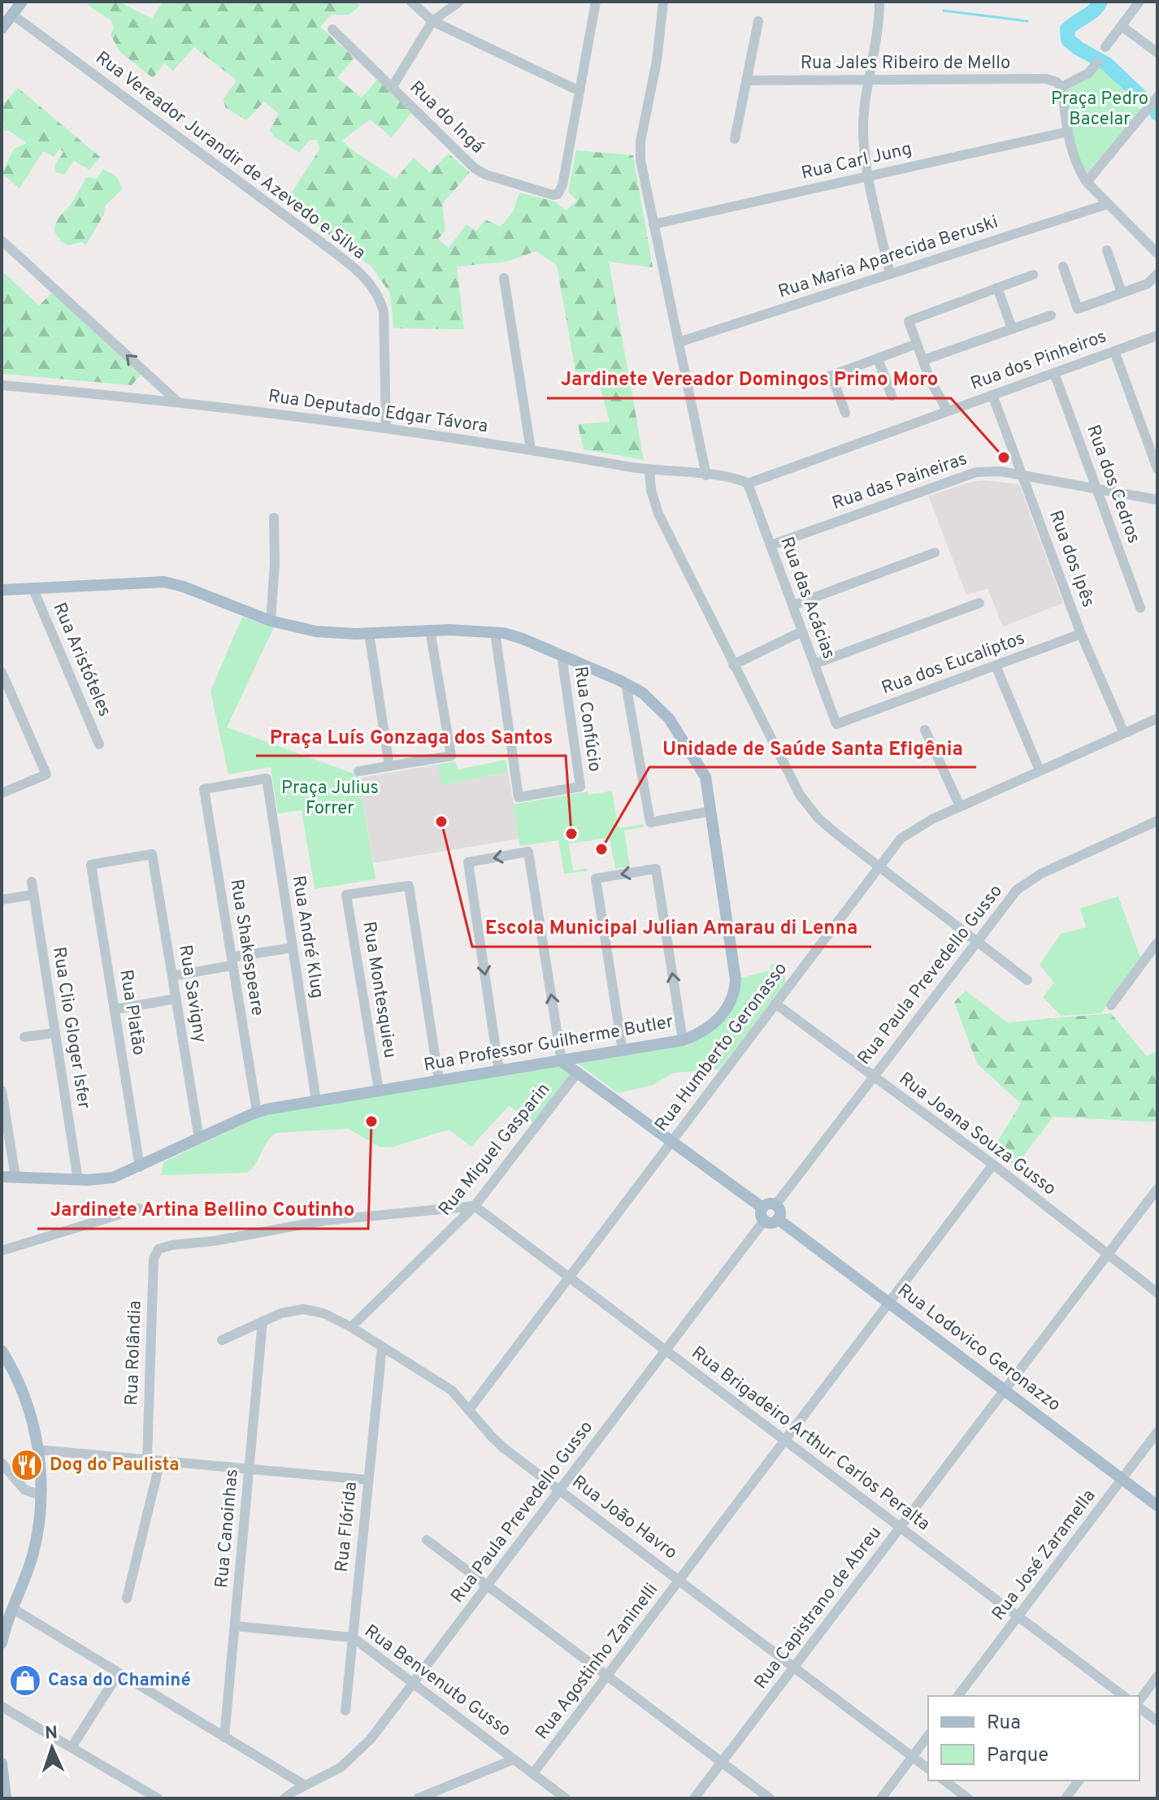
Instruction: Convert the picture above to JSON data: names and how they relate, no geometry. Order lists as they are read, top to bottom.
{
  "streets": {
    "main road": ["Rua Professor Guilherme Butler", "Rua Lodovico Geronazzo"],
    "street": [
      "Rua Jales Ribeiro de Mello",
      "Rua do Ingá",
      "Rua Vereador Jurandir de Azevedo e Silva",
      "Rua Carl Jung",
      "Rua Maria Aparecida Beruski",
      "Rua dos Pinheiros",
      "Rua Deputado Edgar Távora",
      "Rua das Paineiras",
      "Rua dos Cedros",
      "Rua dos Ipês",
      "Rua das Acácias",
      "Rua Aristóteles",
      "Rua dos Eucaliptos",
      "Rua Confúcio",
      "Rua André Klug",
      "Rua Shakespeare",
      "Rua Paula Prevedello Gusso",
      "Rua Montesquieu",
      "Rua Savigny",
      "Rua Platão",
      "Rua Clio Gloger Isfer",
      "Rua Humberto Geronasso",
      "Rua Joana Souza Gusso",
      "Rua Miguel Gasparin",
      "Rua Rolândia",
      "Rua Brigadeiro Arthur Carlos Peralta",
      "Rua João Havro",
      "Rua Flórida",
      "Rua Canoinhas",
      "Rua José Zaramella",
      "Rua Capistrano de Abreu",
      "Rua Agostinho Zaninelli",
      "Rua Benvenuto Gusso"
    ]
  },
  "crossings": [
    ["Rua Vereador Jurandir de Azevedo e Silva", "Rua Deputado Edgar Távora"],
    ["Rua dos Pinheiros", "Rua Deputado Edgar Távora"],
    ["Rua dos Pinheiros", "Rua dos Cedros"],
    ["Rua dos Pinheiros", "Rua dos Ipês"],
    ["Rua dos Pinheiros", "Rua das Acácias"],
    ["Rua Deputado Edgar Távora", "Rua das Acácias"],
    ["Rua das Paineiras", "Rua dos Cedros"],
    ["Rua das Paineiras", "Rua dos Ipês"],
    ["Rua das Paineiras", "Rua das Acácias"],
    ["Rua dos Ipês", "Rua dos Eucaliptos"],
    ["Rua dos Ipês", "Rua Humberto Geronasso"],
    ["Rua das Acácias", "Rua dos Eucaliptos"],
    ["Rua Aristóteles", "Rua Professor Guilherme Butler"],
    ["Rua Confúcio", "Rua Professor Guilherme Butler"],
    ["Rua André Klug", "Rua Shakespeare"],
    ["Rua André Klug", "Rua Professor Guilherme Butler"],
    ["Rua Shakespeare", "Rua Professor Guilherme Butler"],
    ["Rua Paula Prevedello Gusso", "Rua Joana Souza Gusso"],
    ["Rua Paula Prevedello Gusso", "Rua Lodovico Geronazzo"],
    ["Rua Paula Prevedello Gusso", "Rua Brigadeiro Arthur Carlos Peralta"],
    ["Rua Paula Prevedello Gusso", "Rua João Havro"],
    ["Rua Paula Prevedello Gusso", "Rua Benvenuto Gusso"],
    ["Rua Montesquieu", "Rua Professor Guilherme Butler"],
    ["Rua Savigny", "Rua Platão"],
    ["Rua Savigny", "Rua Professor Guilherme Butler"],
    ["Rua Platão", "Rua Professor Guilherme Butler"],
    ["Rua Clio Gloger Isfer", "Rua Professor Guilherme Butler"],
    ["Rua Humberto Geronasso", "Rua Joana Souza Gusso"],
    ["Rua Humberto Geronasso", "Rua Brigadeiro Arthur Carlos Peralta"],
    ["Rua Humberto Geronasso", "Rua João Havro"],
    ["Rua Joana Souza Gusso", "Rua Capistrano de Abreu"],
    ["Rua Joana Souza Gusso", "Rua Agostinho Zaninelli"],
    ["Rua Miguel Gasparin", "Rua Rolândia"],
    ["Rua Miguel Gasparin", "Rua Brigadeiro Arthur Carlos Peralta"],
    ["Rua Miguel Gasparin", "Rua João Havro"],
    ["Rua Lodovico Geronazzo", "Rua José Zaramella"],
    ["Rua Lodovico Geronazzo", "Rua Capistrano de Abreu"],
    ["Rua Lodovico Geronazzo", "Rua Agostinho Zaninelli"],
    ["Rua Rolândia", "Rua Brigadeiro Arthur Carlos Peralta"],
    ["Rua Brigadeiro Arthur Carlos Peralta", "Rua José Zaramella"],
    ["Rua Brigadeiro Arthur Carlos Peralta", "Rua Capistrano de Abreu"],
    ["Rua Brigadeiro Arthur Carlos Peralta", "Rua Agostinho Zaninelli"],
    ["Rua João Havro", "Rua Flórida"],
    ["Rua João Havro", "Rua Canoinhas"],
    ["Rua João Havro", "Rua Capistrano de Abreu"],
    ["Rua João Havro", "Rua Agostinho Zaninelli"],
    ["Rua Flórida", "Rua Benvenuto Gusso"],
    ["Rua Canoinhas", "Rua Benvenuto Gusso"],
    ["Rua Agostinho Zaninelli", "Rua Benvenuto Gusso"]
  ],
  "parks": ["Praça Pedro Bacelar", "Praça Julius Forrer"],
  "places": {
    "other": [
      "Jardinete Vereador Domingos Primo Moro",
      "Escola Municipal Julian Amarau di Lenna",
      "Praça Luís Gonzaga dos Santos",
      "Unidade de Saúde Santa Efigênia",
      "Jardinete Artina Bellino Coutinho"
    ],
    "restaurant": ["Dog do Paulista"],
    "shop": ["Casa do Chaminé"]
  },
  "legend": ["Rua", "Parque"],
  "north": "top"
}
